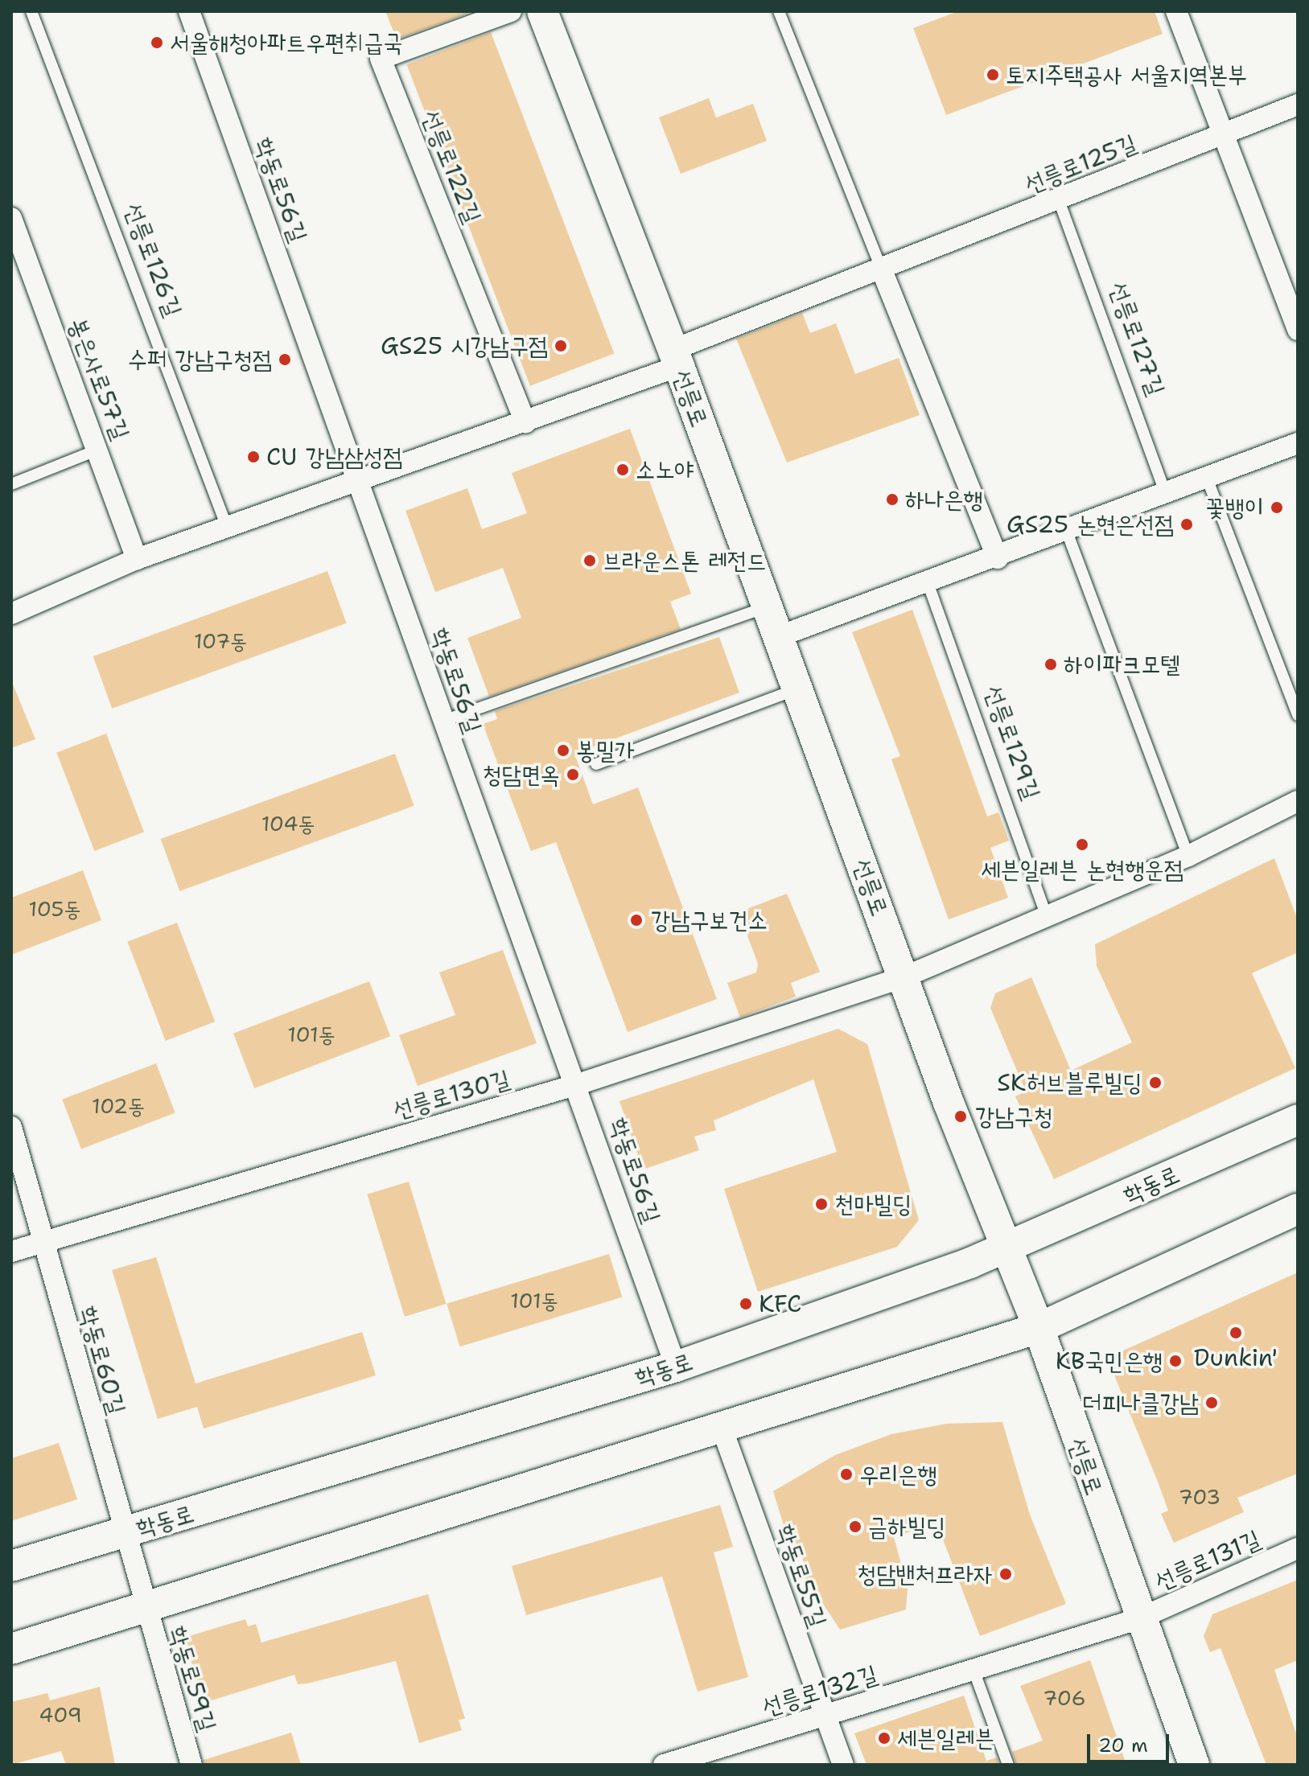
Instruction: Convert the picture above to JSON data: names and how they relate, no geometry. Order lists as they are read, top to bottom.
{
  "streets": {
    "main road": ["선릉로", "학동로"],
    "street": [
      "선릉로125길",
      "선릉로122길",
      "학동로56길",
      "봉은사로57길",
      "선릉로130길",
      "학동로60길",
      "선릉로131길",
      "학동로55길",
      "학동로59길",
      "선릉로132길"
    ],
    "lane": ["선릉로126길", "선릉로127길", "선릉로129길"]
  },
  "crossings": [
    ["선릉로125길", "선릉로127길"],
    ["선릉로125길", "선릉로"],
    ["학동로56길", "선릉로130길"],
    ["학동로56길", "학동로"],
    ["선릉로", "선릉로130길"],
    ["선릉로", "학동로"],
    ["선릉로", "선릉로131길"],
    ["선릉로", "선릉로132길"],
    ["선릉로130길", "학동로60길"],
    ["학동로", "학동로60길"],
    ["학동로60길", "학동로59길"],
    ["선릉로131길", "선릉로132길"],
    ["학동로55길", "선릉로132길"]
  ],
  "places": [
    "서울해청아파트우편취급국",
    "토지주택공사 서울지역본부",
    "GS25 시강남구점",
    "수퍼 강남구청점",
    "CU 강남삼성점",
    "소노야",
    "하나은행",
    "꽃뱅이",
    "GS25 논현은선점",
    "브라운스톤 레전드",
    "하이파크모텔",
    "봉밀가",
    "청담면옥",
    "세븐일레븐 논현행운점",
    "강남구보건소",
    "SK허브블루빌딩",
    "강남구청",
    "천마빌딩",
    "KFC",
    "Dunkin'",
    "KB국민은행",
    "더피나클강남",
    "우리은행",
    "금하빌딩",
    "청담밴처프라자",
    "세븐일레븐"
  ],
  "house_numbers": [
    "107동",
    "104동",
    "105동",
    "101동",
    "102동",
    "101동",
    "703",
    "706",
    "409"
  ],
  "scale_bar": "20 m"
}
